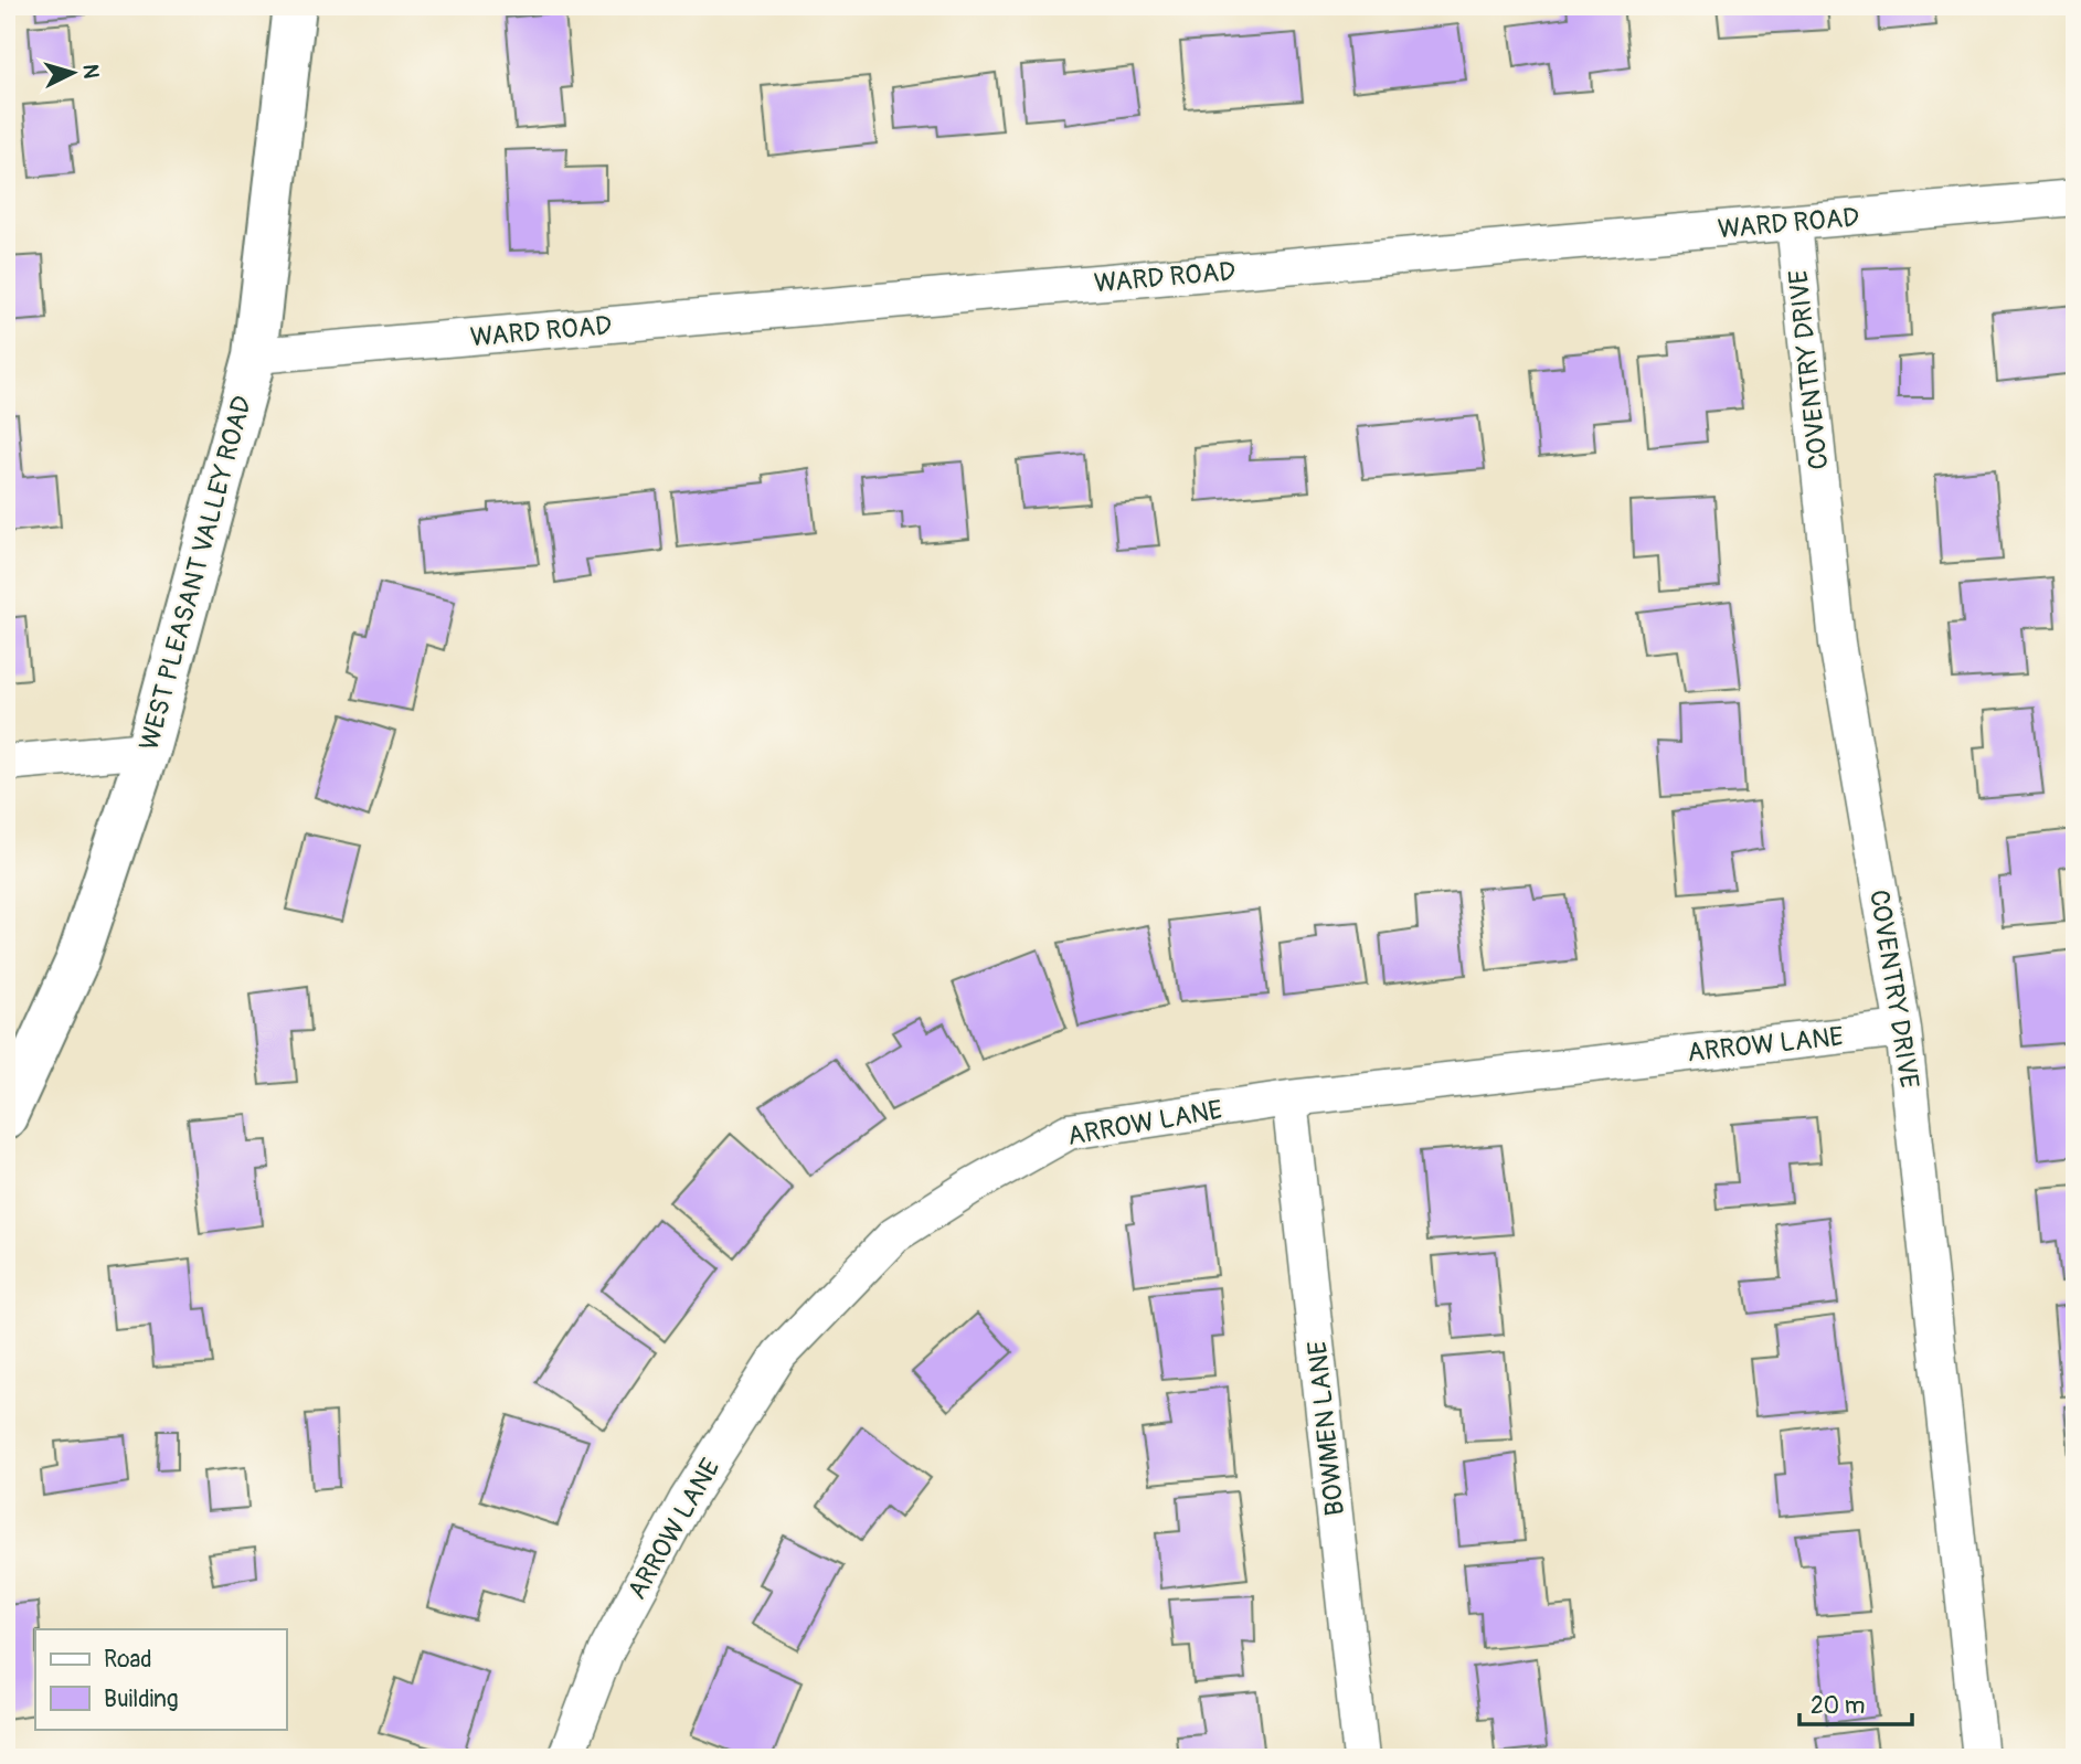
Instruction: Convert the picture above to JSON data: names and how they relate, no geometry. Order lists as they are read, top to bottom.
{
  "streets": {
    "main road": ["WEST PLEASANT VALLEY ROAD"],
    "street": [
      "WARD ROAD",
      "COVENTRY DRIVE",
      "ARROW LANE",
      "BOWMEN LANE"
    ]
  },
  "crossings": [
    ["WARD ROAD", "COVENTRY DRIVE"],
    ["WARD ROAD", "WEST PLEASANT VALLEY ROAD"],
    ["COVENTRY DRIVE", "ARROW LANE"],
    ["ARROW LANE", "BOWMEN LANE"]
  ],
  "legend": ["Road", "Building"],
  "scale_bar": "20 m",
  "north": "right"
}
